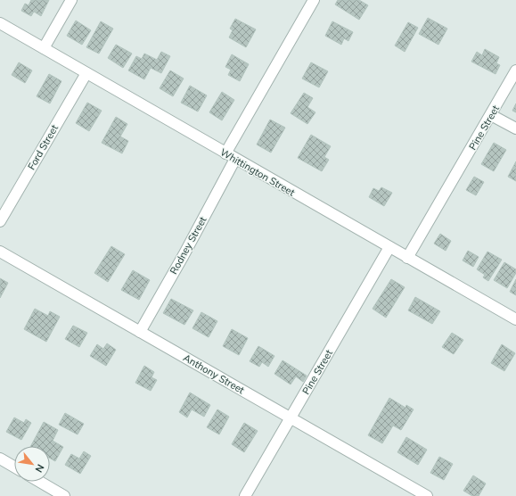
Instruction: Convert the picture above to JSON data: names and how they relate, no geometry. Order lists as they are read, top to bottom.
{
  "streets": {
    "street": [
      "Pine Street",
      "Ford Street",
      "Whittington Street",
      "Rodney Street",
      "Anthony Street"
    ]
  },
  "crossings": [
    ["Pine Street", "Whittington Street"],
    ["Pine Street", "Anthony Street"],
    ["Ford Street", "Whittington Street"],
    ["Whittington Street", "Rodney Street"],
    ["Rodney Street", "Anthony Street"]
  ],
  "north": "bottom right"
}
